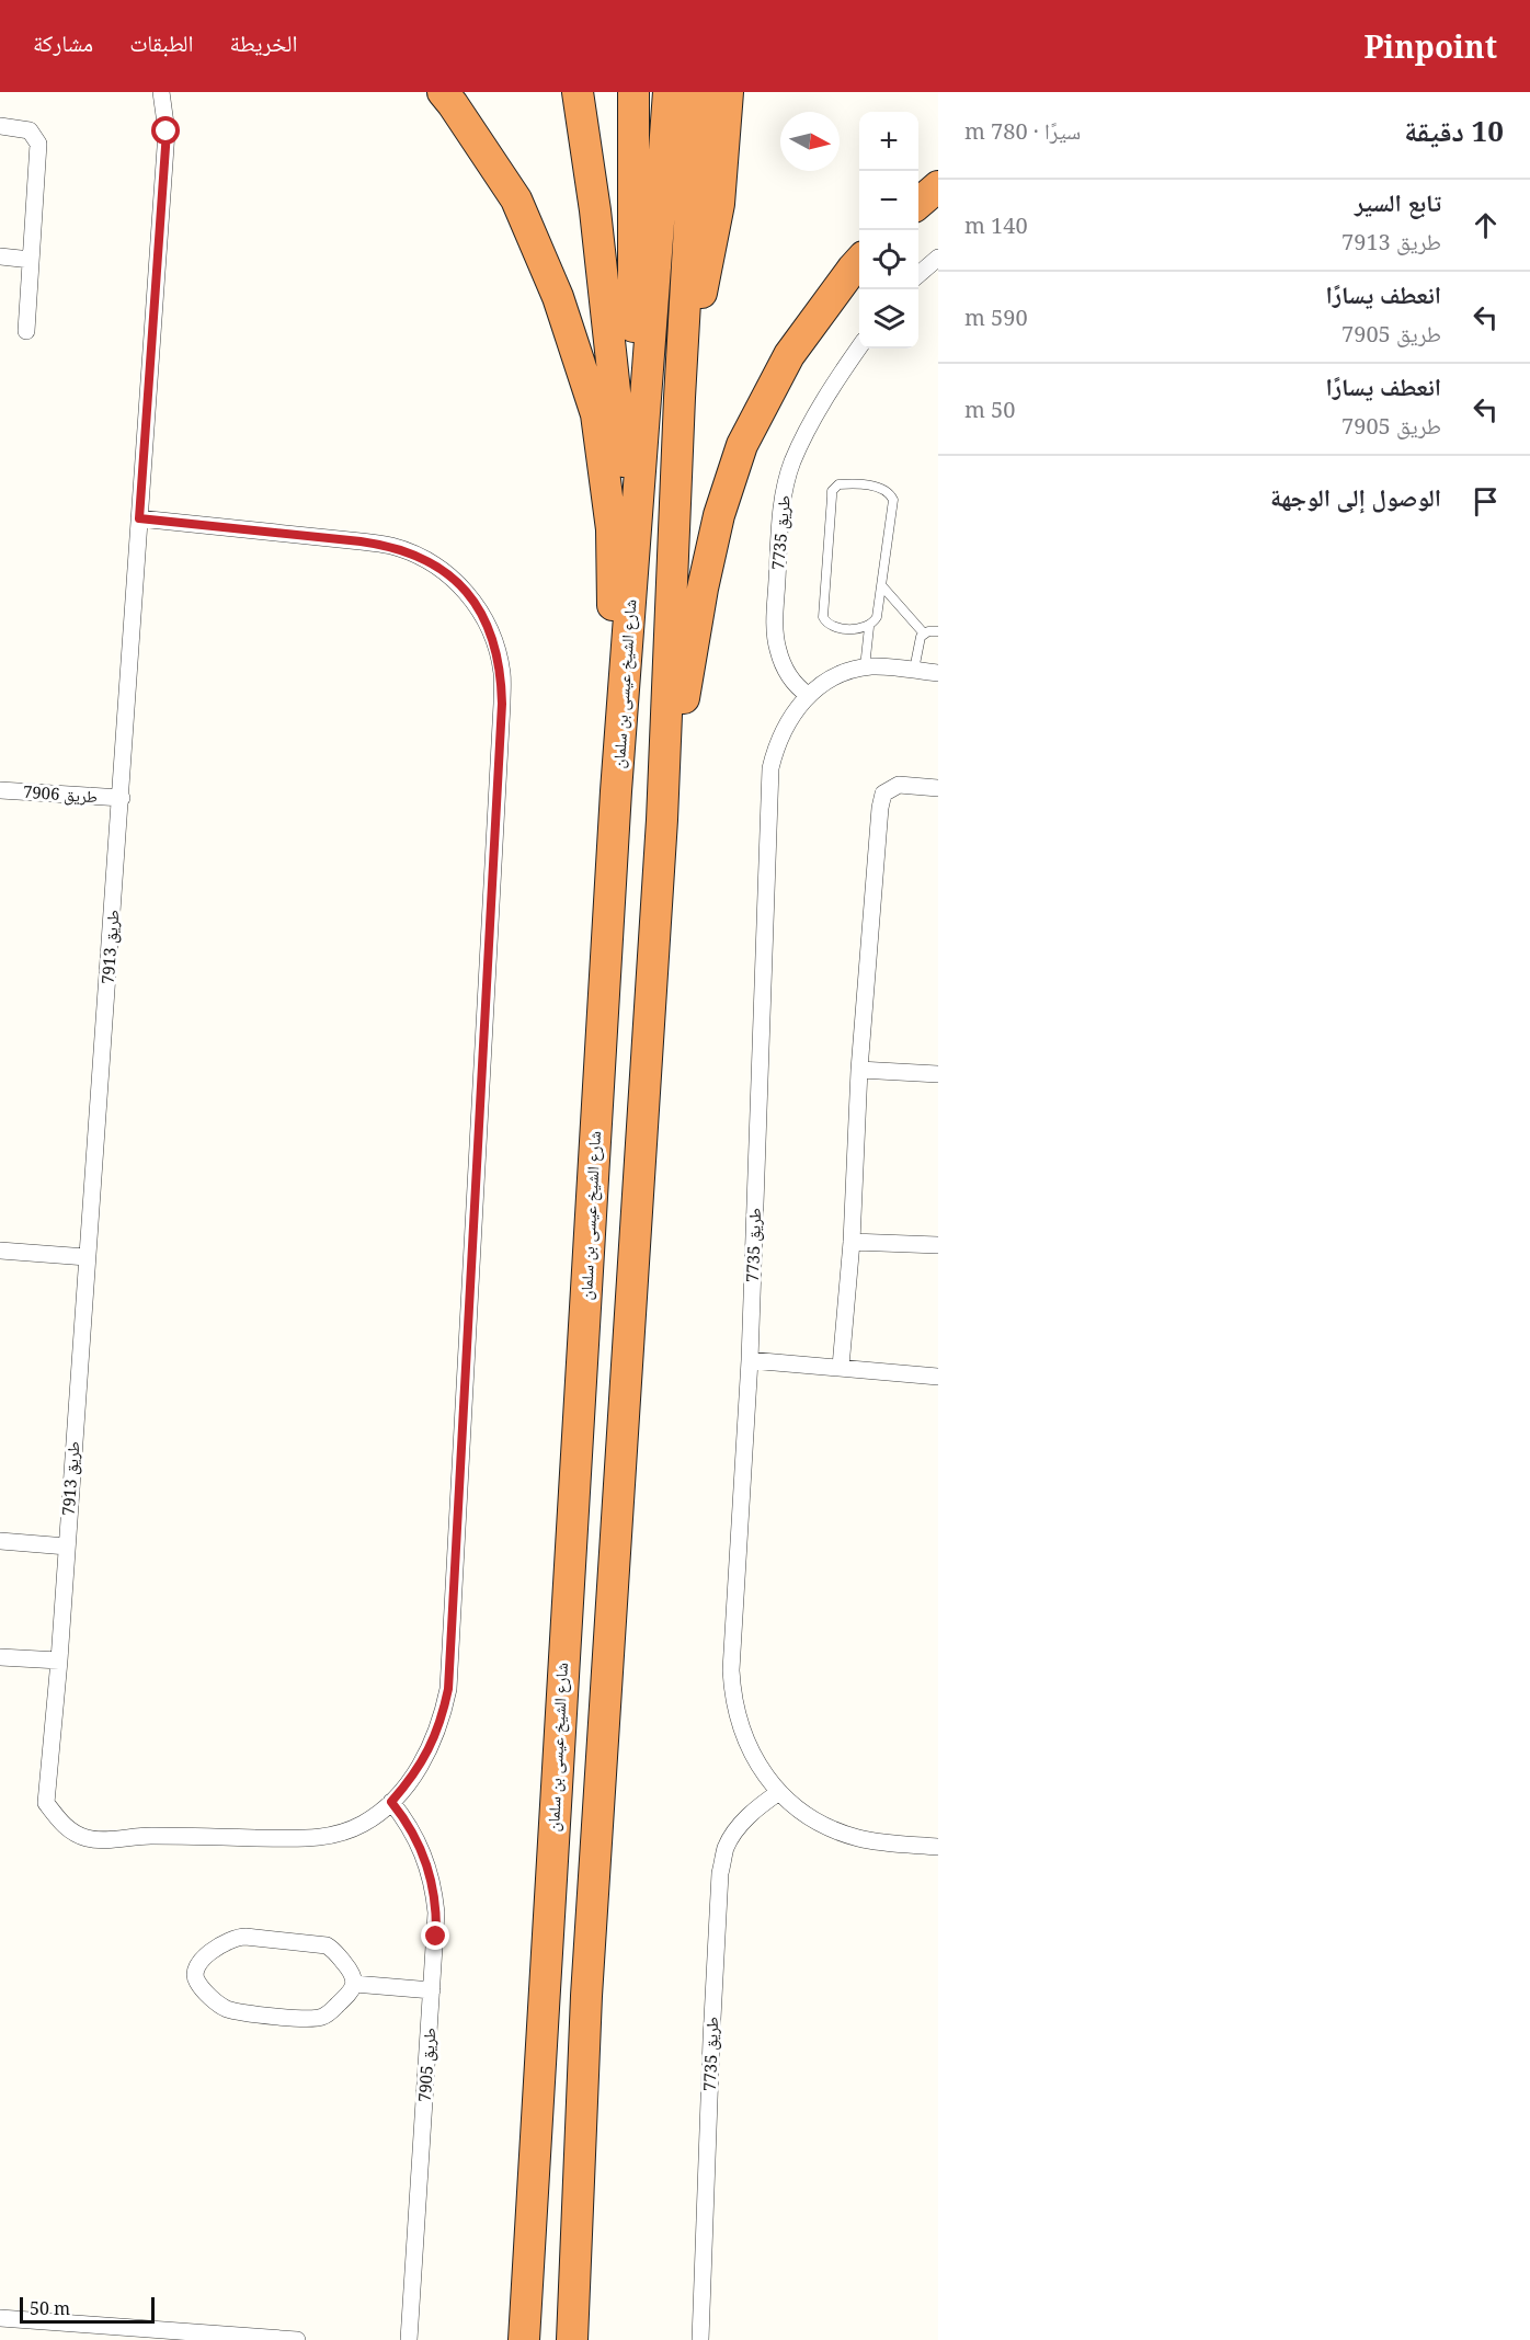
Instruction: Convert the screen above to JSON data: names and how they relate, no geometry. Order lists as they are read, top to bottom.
{
  "streets": {
    "highway": ["شارع الشيخ عيسى بن سلمان"],
    "street": [
      "طريق 7735",
      "طريق 7906",
      "طريق 7913",
      "طريق 7905"
    ]
  },
  "crossings": [
    ["طريق 7906", "طريق 7913"],
    ["طريق 7913", "طريق 7905"]
  ],
  "scale_bar": "50 m",
  "north": "right",
  "page": {
    "header": "Pinpoint",
    "nav": ["الخريطة", "الطبقات", "مشاركة"],
    "heading": ["10 دقيقة", "سيرًا · 780 m"],
    "map_buttons": ["+", "−"],
    "list": [
      ["تابع السير", "طريق 7913", "140 m"],
      ["انعطف يسارًا", "طريق 7905", "590 m"],
      ["انعطف يسارًا", "طريق 7905", "50 m"],
      "الوصول إلى الوجهة"
    ],
    "scale": "50 m"
  }
}
